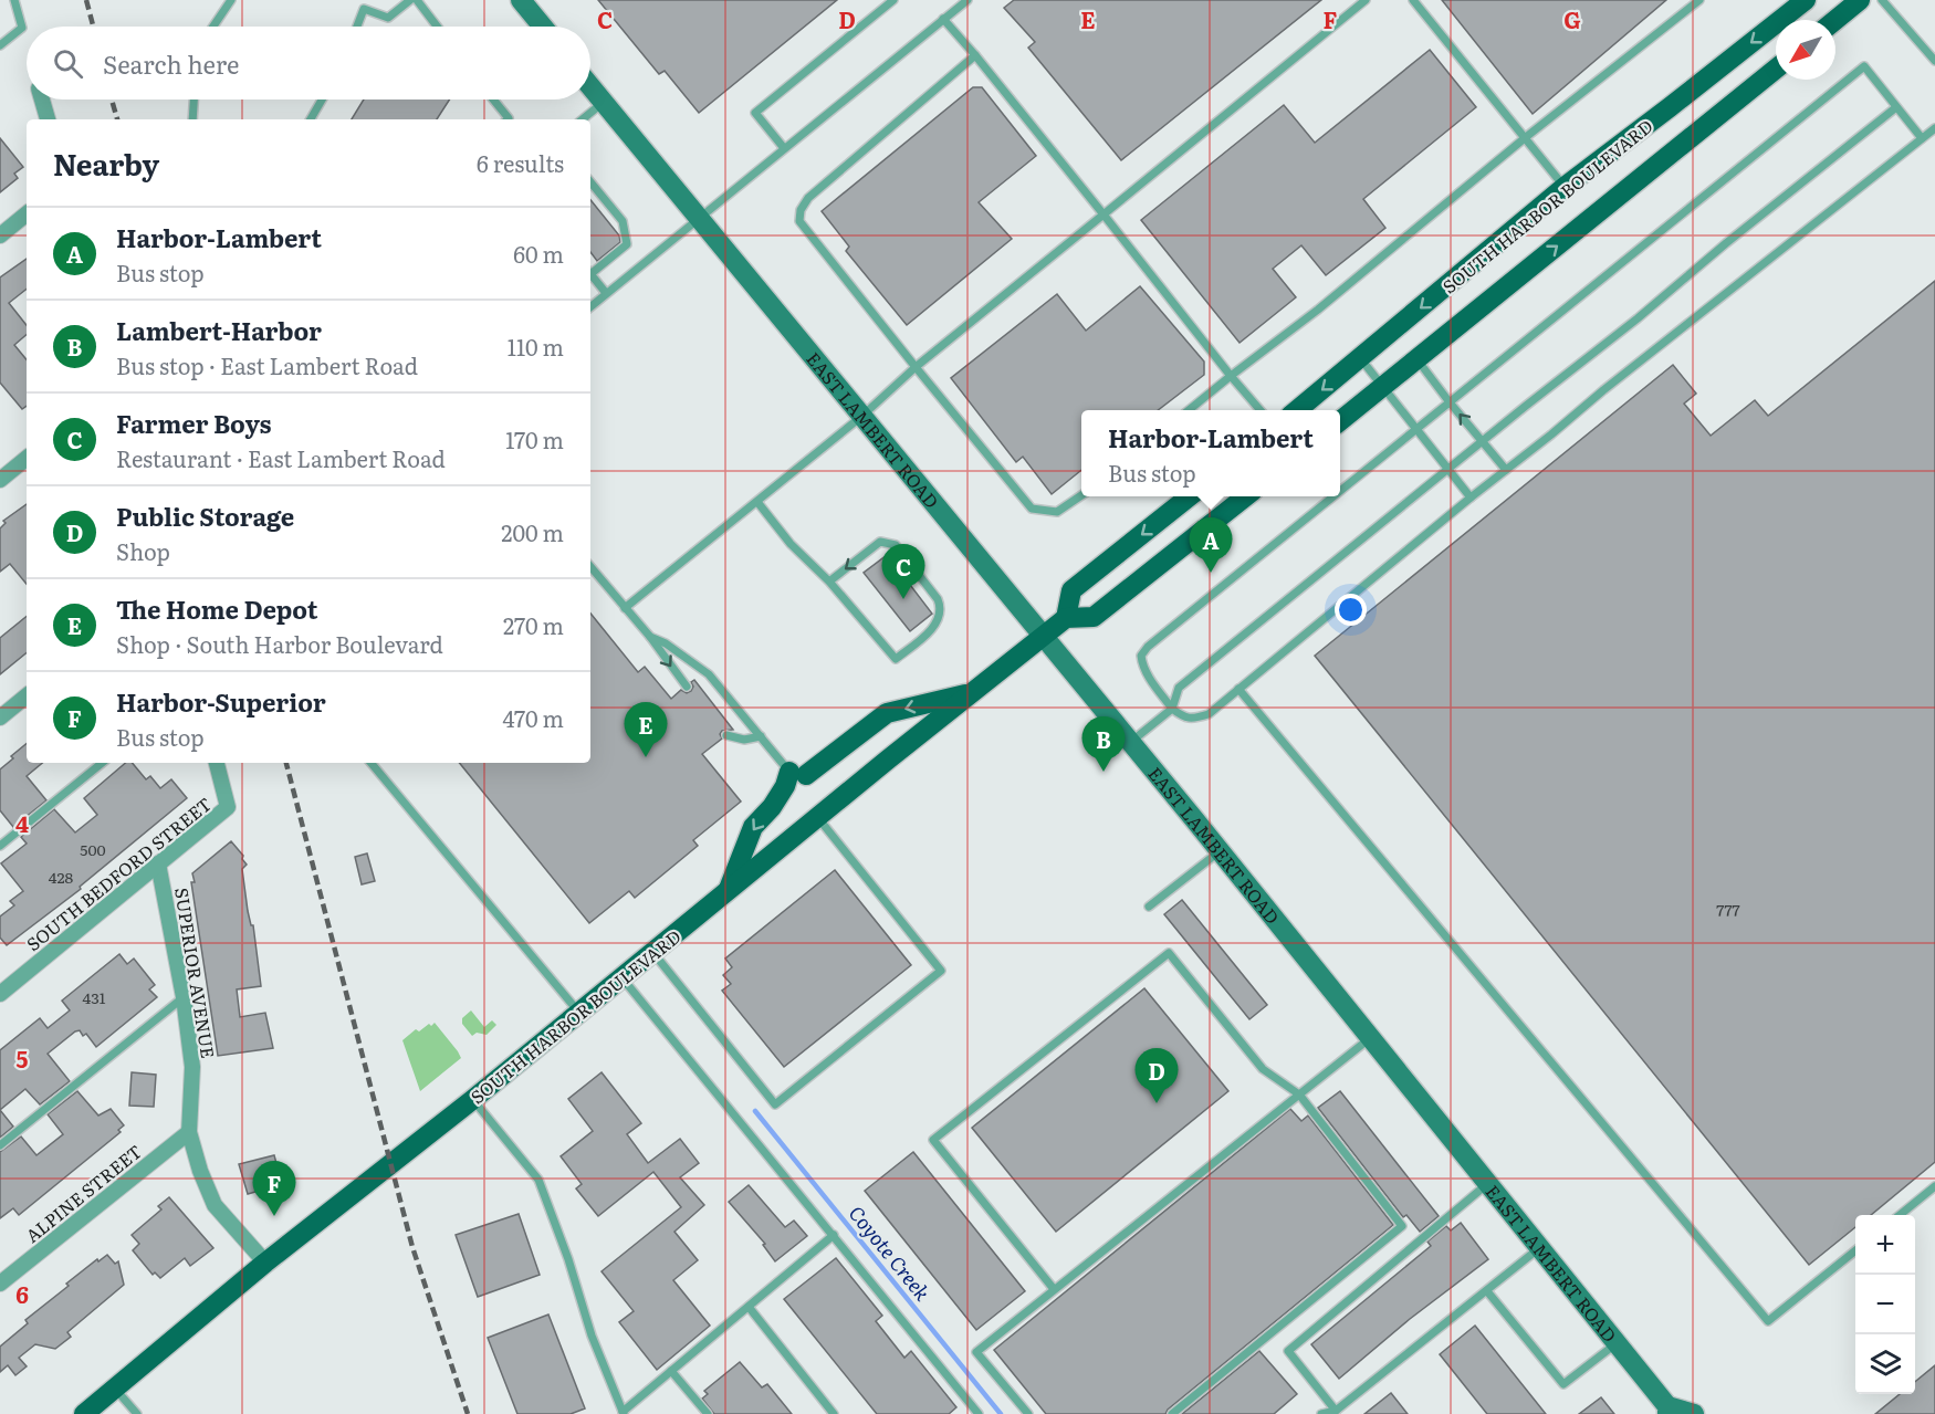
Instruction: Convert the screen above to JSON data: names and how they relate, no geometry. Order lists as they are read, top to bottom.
{
  "streets": {
    "main road": ["SOUTH HARBOR BOULEVARD", "EAST LAMBERT ROAD"],
    "street": ["SOUTH BEDFORD STREET", "SUPERIOR AVENUE", "ALPINE STREET"]
  },
  "crossings": [
    ["SOUTH HARBOR BOULEVARD", "EAST LAMBERT ROAD"],
    ["SOUTH HARBOR BOULEVARD", "SUPERIOR AVENUE"],
    ["SOUTH BEDFORD STREET", "SUPERIOR AVENUE"],
    ["SUPERIOR AVENUE", "ALPINE STREET"]
  ],
  "water": ["Coyote Creek"],
  "house_numbers": [
    "500",
    "428",
    "777",
    "431"
  ],
  "north": "bottom left",
  "page": {
    "search": "Search here",
    "heading": ["Nearby", "6 results"],
    "list": [
      {
        "mark": "A",
        "name": "Harbor-Lambert",
        "note": "Bus stop",
        "value": "60 m"
      },
      {
        "mark": "B",
        "name": "Lambert-Harbor",
        "note": "Bus stop · East Lambert Road",
        "value": "110 m"
      },
      {
        "mark": "C",
        "name": "Farmer Boys",
        "note": "Restaurant · East Lambert Road",
        "value": "170 m"
      },
      {
        "mark": "D",
        "name": "Public Storage",
        "note": "Shop",
        "value": "200 m"
      },
      {
        "mark": "E",
        "name": "The Home Depot",
        "note": "Shop · South Harbor Boulevard",
        "value": "270 m"
      },
      {
        "mark": "F",
        "name": "Harbor-Superior",
        "note": "Bus stop",
        "value": "470 m"
      }
    ],
    "popup": ["Harbor-Lambert", "Bus stop"],
    "pins": [
      "A",
      "C",
      "E",
      "B",
      "D",
      "F"
    ],
    "map_buttons": ["+", "−"]
  },
  "grid": {
    "columns": [
      "C",
      "D",
      "E",
      "F",
      "G"
    ],
    "rows": ["4", "5", "6"]
  }
}
